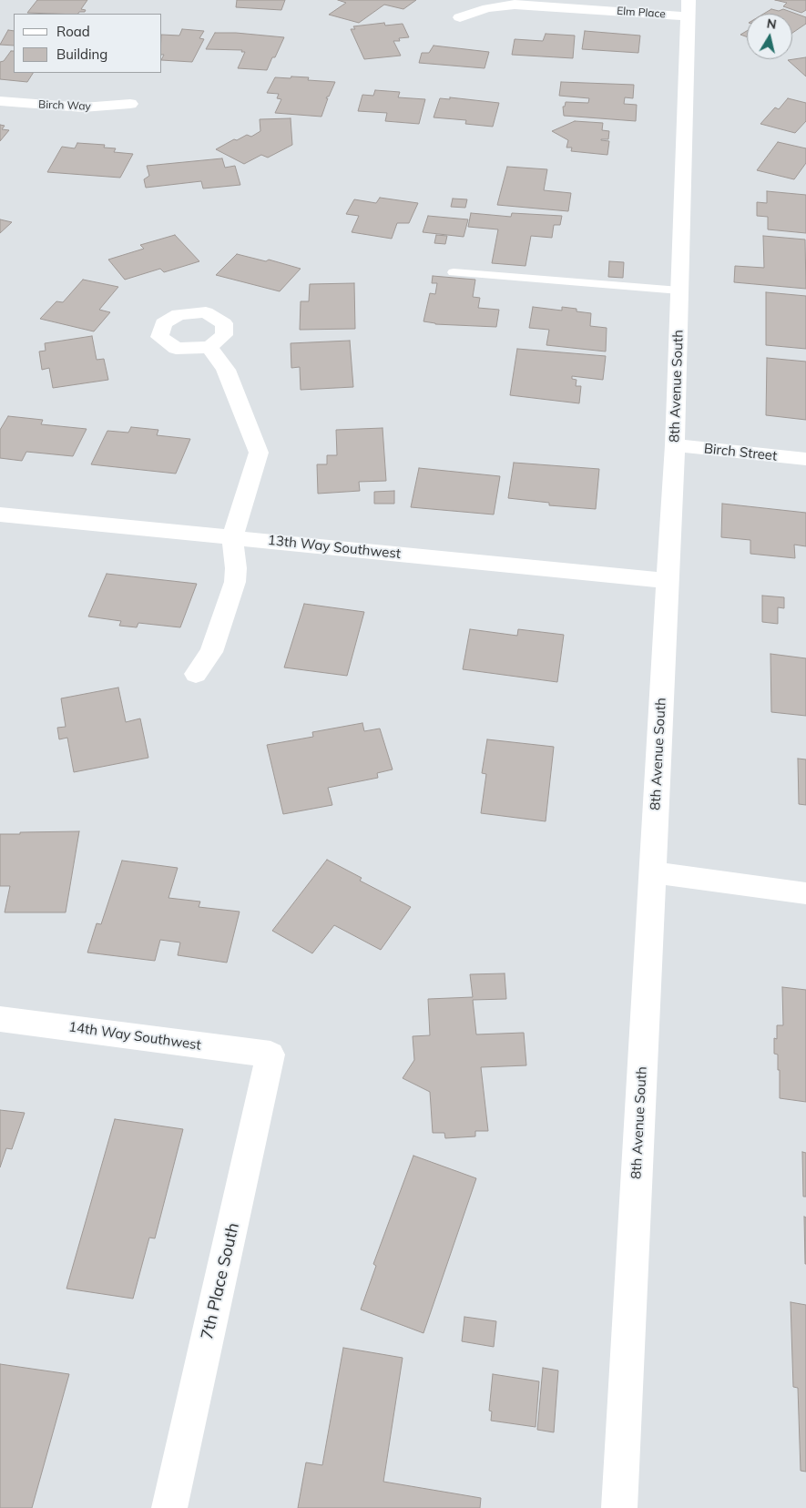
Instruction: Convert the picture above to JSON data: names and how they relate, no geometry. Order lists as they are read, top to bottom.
{
  "streets": {
    "street": [
      "Elm Place",
      "Birch Way",
      "8th Avenue South",
      "Birch Street",
      "13th Way Southwest",
      "14th Way Southwest",
      "7th Place South"
    ]
  },
  "crossings": [
    ["Elm Place", "8th Avenue South"],
    ["8th Avenue South", "Birch Street"],
    ["8th Avenue South", "13th Way Southwest"],
    ["14th Way Southwest", "7th Place South"]
  ],
  "legend": ["Road", "Building"],
  "north": "top"
}
